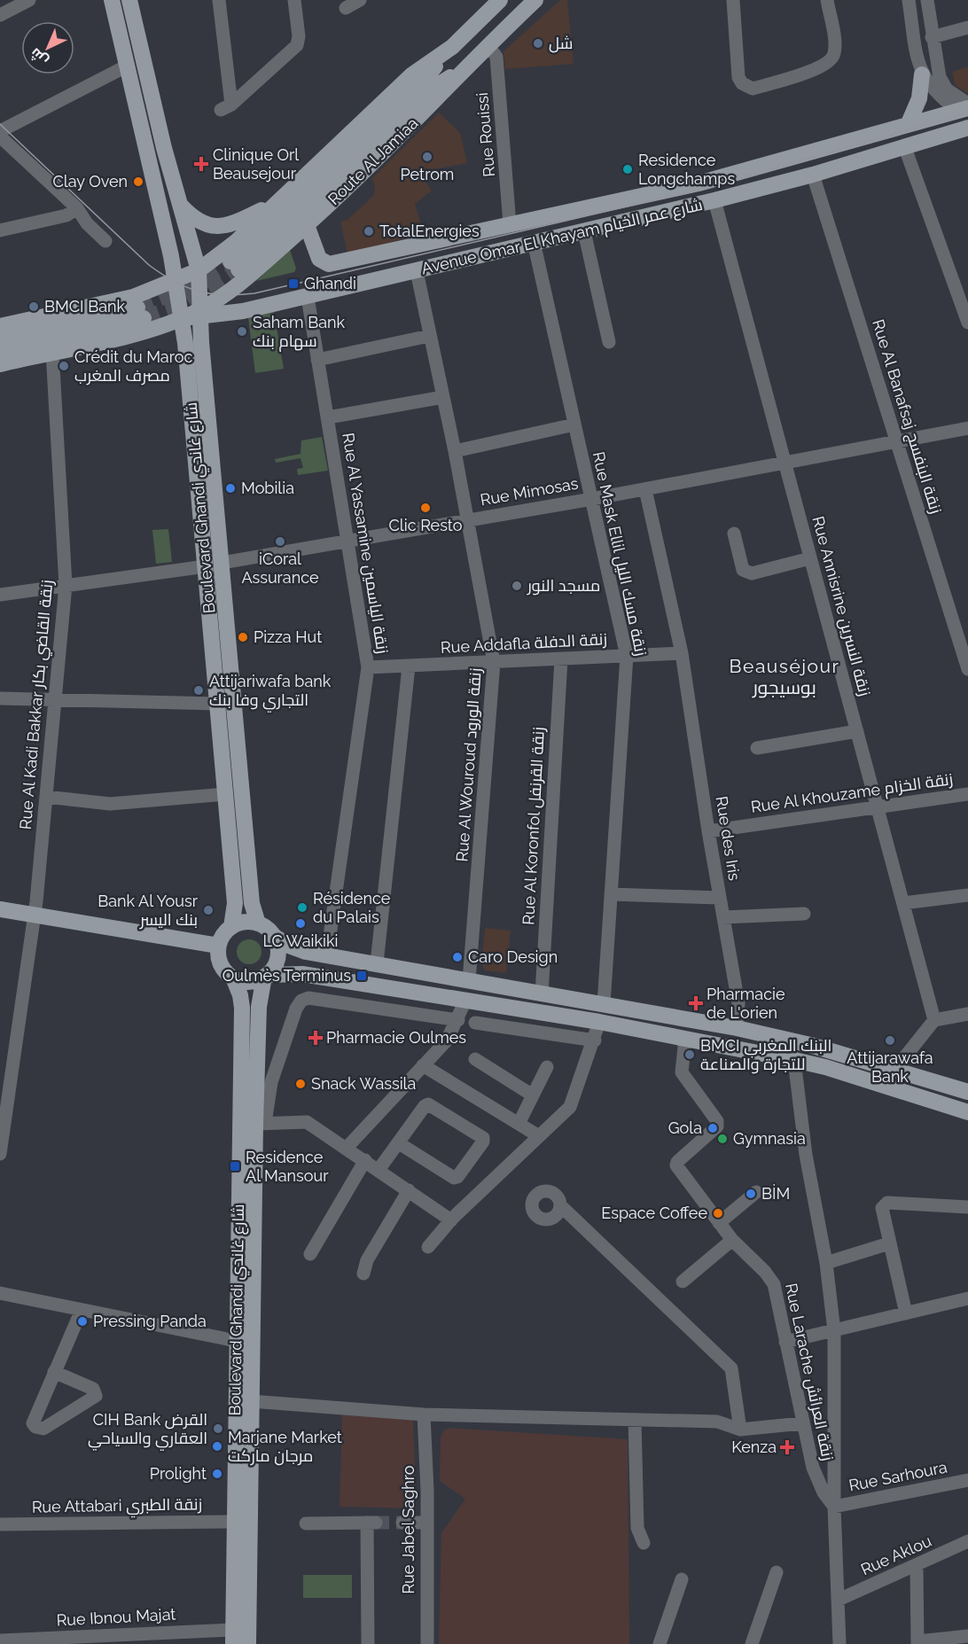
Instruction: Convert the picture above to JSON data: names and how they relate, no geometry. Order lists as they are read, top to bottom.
{
  "streets": {
    "main road": ["Route Al Jamiaa", "Avenue Omar El Khayam شارع عمر الخيام", "Boulevard Ghandi شارع غاندي"],
    "street": [
      "Rue Rouissi",
      "Rue Al Banafsaj زنقة البنفسج",
      "Rue Mimosas",
      "Rue Al Yassamine زنقة الياسمين",
      "Rue Mask Ellil زنقة مسك الليل",
      "Rue Annisrine زنقة النسرين",
      "Rue Addafla زنقة الدفلة",
      "Rue Al Kadi Bakkar زنقة القاضي بكار",
      "Rue Al Wouroud زنقة الورود",
      "Rue Al Khouzame زنقة الخزام",
      "Rue Al Koronfol زنقة القرنفل",
      "Rue des Iris",
      "Rue Larache زنقة العرائش",
      "Rue Sarhoura",
      "Rue Attabari زنقة الطبري",
      "Rue Jabel Saghro",
      "Rue Aklou",
      "Rue Ibnou Majat"
    ]
  },
  "crossings": [
    ["Rue Rouissi", "Route Al Jamiaa"],
    ["Rue Rouissi", "Avenue Omar El Khayam شارع عمر الخيام"],
    ["Route Al Jamiaa", "Avenue Omar El Khayam شارع عمر الخيام"],
    ["Route Al Jamiaa", "Boulevard Ghandi شارع غاندي"],
    ["Avenue Omar El Khayam شارع عمر الخيام", "Rue Al Banafsaj زنقة البنفسج"],
    ["Avenue Omar El Khayam شارع عمر الخيام", "Boulevard Ghandi شارع غاندي"],
    ["Avenue Omar El Khayam شارع عمر الخيام", "Rue Al Yassamine زنقة الياسمين"],
    ["Avenue Omar El Khayam شارع عمر الخيام", "Rue Mask Ellil زنقة مسك الليل"],
    ["Avenue Omar El Khayam شارع عمر الخيام", "Rue Annisrine زنقة النسرين"],
    ["Avenue Omar El Khayam شارع عمر الخيام", "Rue Al Wouroud زنقة الورود"],
    ["Rue Al Banafsaj زنقة البنفسج", "Rue Mimosas"],
    ["Rue Mimosas", "Boulevard Ghandi شارع غاندي"],
    ["Rue Mimosas", "Rue Al Yassamine زنقة الياسمين"],
    ["Rue Mimosas", "Rue Mask Ellil زنقة مسك الليل"],
    ["Rue Mimosas", "Rue Annisrine زنقة النسرين"],
    ["Rue Mimosas", "Rue Al Kadi Bakkar زنقة القاضي بكار"],
    ["Rue Mimosas", "Rue Al Wouroud زنقة الورود"],
    ["Rue Mimosas", "Rue des Iris"],
    ["Boulevard Ghandi شارع غاندي", "Rue Attabari زنقة الطبري"],
    ["Boulevard Ghandi شارع غاندي", "Rue Ibnou Majat"],
    ["Rue Al Yassamine زنقة الياسمين", "Rue Addafla زنقة الدفلة"],
    ["Rue Mask Ellil زنقة مسك الليل", "Rue Addafla زنقة الدفلة"],
    ["Rue Annisrine زنقة النسرين", "Rue Al Khouzame زنقة الخزام"],
    ["Rue Addafla زنقة الدفلة", "Rue Al Wouroud زنقة الورود"],
    ["Rue Addafla زنقة الدفلة", "Rue Al Koronfol زنقة القرنفل"],
    ["Rue Addafla زنقة الدفلة", "Rue des Iris"],
    ["Rue Al Khouzame زنقة الخزام", "Rue des Iris"],
    ["Rue Larache زنقة العرائش", "Rue Sarhoura"]
  ],
  "districts": ["Beauséjour بوسيجور"],
  "places": {
    "other": [
      "شل",
      "Petrom",
      "Residence Longchamps",
      "Clay Oven",
      "TotalEnergies",
      "BMCI Bank",
      "Saham Bank سهام بنك",
      "Crédit du Maroc مصرف المغرب",
      "Mobilia",
      "Clic Resto",
      "iCoral Assurance",
      "مسجد النور",
      "Pizza Hut",
      "Attijariwafa bank التجاري وفا بنك",
      "Résidence du Palais",
      "Bank Al Yousr بنك اليسر",
      "LC Waikiki",
      "Caro Design",
      "Attijarawafa Bank",
      "BMCI البنك المغربي للتجارة والصناعة",
      "Snack Wassila",
      "Gola",
      "Gymnasia",
      "BİM",
      "Espace Coffee",
      "Pressing Panda",
      "CIH Bank القرض العقاري والسياحي",
      "Marjane Market مرجان ماركت",
      "Prolight"
    ],
    "health": [
      "Clinique Orl Beausejour",
      "Pharmacie de L'orien",
      "Pharmacie Oulmes",
      "Kenza"
    ],
    "transit": ["Ghandi", "Oulmès Terminus", "Residence Al Mansour"]
  },
  "north": "bottom left"
}
